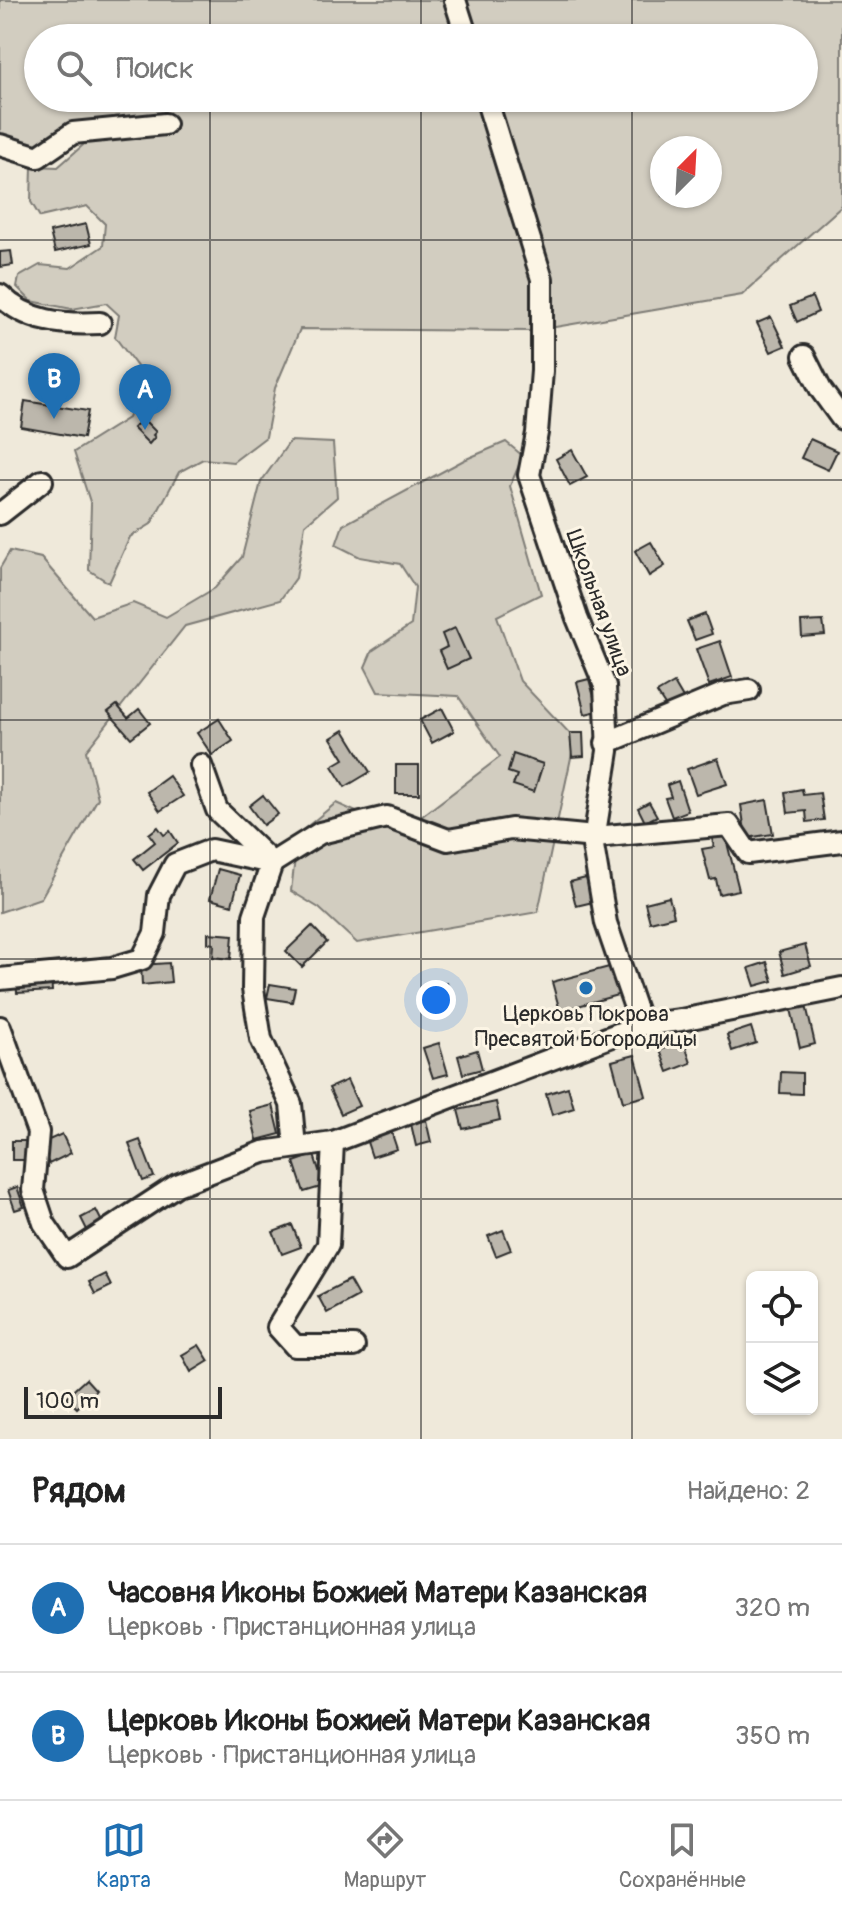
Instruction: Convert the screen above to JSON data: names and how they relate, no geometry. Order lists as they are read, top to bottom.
{
  "streets": {
    "street": ["Школьная улица"]
  },
  "places": ["Церковь Покрова Пресвятой Богородицы"],
  "scale_bar": "100 m",
  "north": "top right",
  "page": {
    "search": "Поиск",
    "pins": ["B", "A"],
    "scale": "100 m",
    "heading": ["Рядом", "Найдено: 2"],
    "list": [
      {
        "mark": "A",
        "name": "Часовня Иконы Божией Матери Казанская",
        "note": "Церковь · Пристанционная улица",
        "value": "320 m"
      },
      {
        "mark": "B",
        "name": "Церковь Иконы Божией Матери Казанская",
        "note": "Церковь · Пристанционная улица",
        "value": "350 m"
      }
    ],
    "nav": ["Карта", "Маршрут", "Сохранённые"]
  }
}
